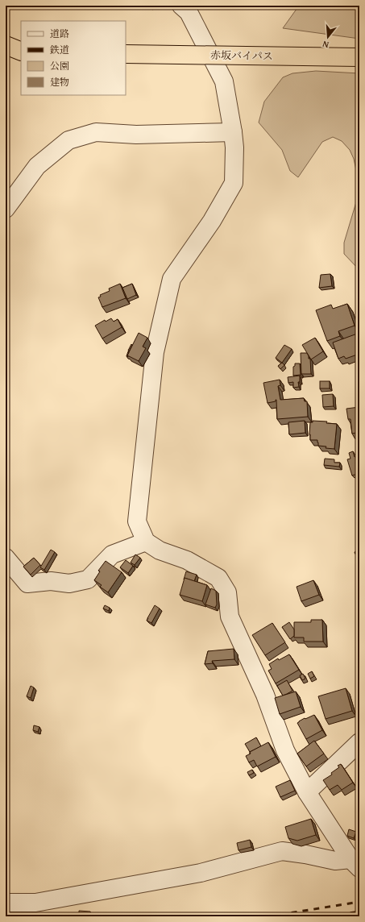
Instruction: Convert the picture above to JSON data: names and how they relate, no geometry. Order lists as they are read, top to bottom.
{
  "streets": {
    "highway": ["赤坂バイパス"]
  },
  "legend": [
    "道路",
    "鉄道",
    "公園",
    "建物"
  ],
  "north": "bottom"
}
